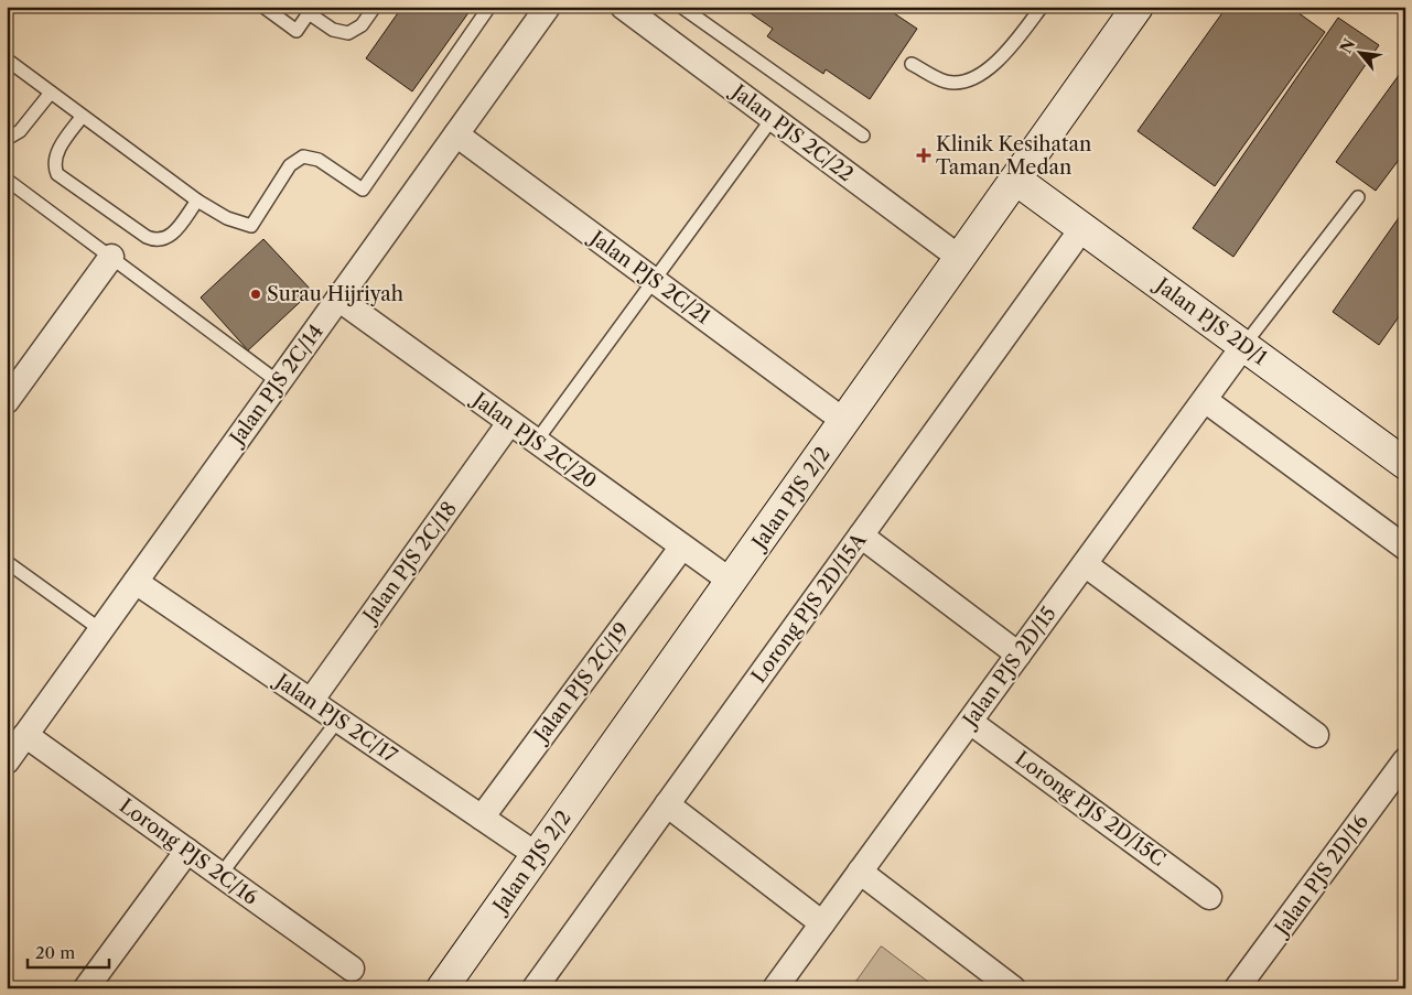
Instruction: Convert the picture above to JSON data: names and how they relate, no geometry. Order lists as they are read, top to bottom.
{
  "streets": {
    "street": [
      "Jalan PJS 2C/22",
      "Jalan PJS 2C/21",
      "Jalan PJS 2D/1",
      "Jalan PJS 2C/14",
      "Jalan PJS 2C/20",
      "Jalan PJS 2/2",
      "Jalan PJS 2C/18",
      "Lorong PJS 2D/15A",
      "Jalan PJS 2D/15",
      "Jalan PJS 2C/19",
      "Jalan PJS 2C/17",
      "Lorong PJS 2D/15C",
      "Lorong PJS 2C/16",
      "Jalan PJS 2D/16"
    ]
  },
  "crossings": [
    ["Jalan PJS 2C/22", "Jalan PJS 2/2"],
    ["Jalan PJS 2C/21", "Jalan PJS 2C/14"],
    ["Jalan PJS 2C/21", "Jalan PJS 2/2"],
    ["Jalan PJS 2D/1", "Jalan PJS 2/2"],
    ["Jalan PJS 2D/1", "Lorong PJS 2D/15A"],
    ["Jalan PJS 2D/1", "Jalan PJS 2D/15"],
    ["Jalan PJS 2C/14", "Jalan PJS 2C/20"],
    ["Jalan PJS 2C/14", "Jalan PJS 2C/17"],
    ["Jalan PJS 2C/14", "Lorong PJS 2C/16"],
    ["Jalan PJS 2C/20", "Jalan PJS 2/2"],
    ["Jalan PJS 2C/20", "Jalan PJS 2C/18"],
    ["Jalan PJS 2C/20", "Jalan PJS 2C/19"],
    ["Jalan PJS 2/2", "Jalan PJS 2C/17"],
    ["Jalan PJS 2C/18", "Jalan PJS 2C/17"],
    ["Jalan PJS 2D/15", "Lorong PJS 2D/15C"],
    ["Jalan PJS 2C/19", "Jalan PJS 2C/17"]
  ],
  "places": {
    "health": ["Klinik Kesihatan Taman Medan"],
    "other": ["Surau Hijriyah"]
  },
  "scale_bar": "20 m",
  "north": "top left"
}
